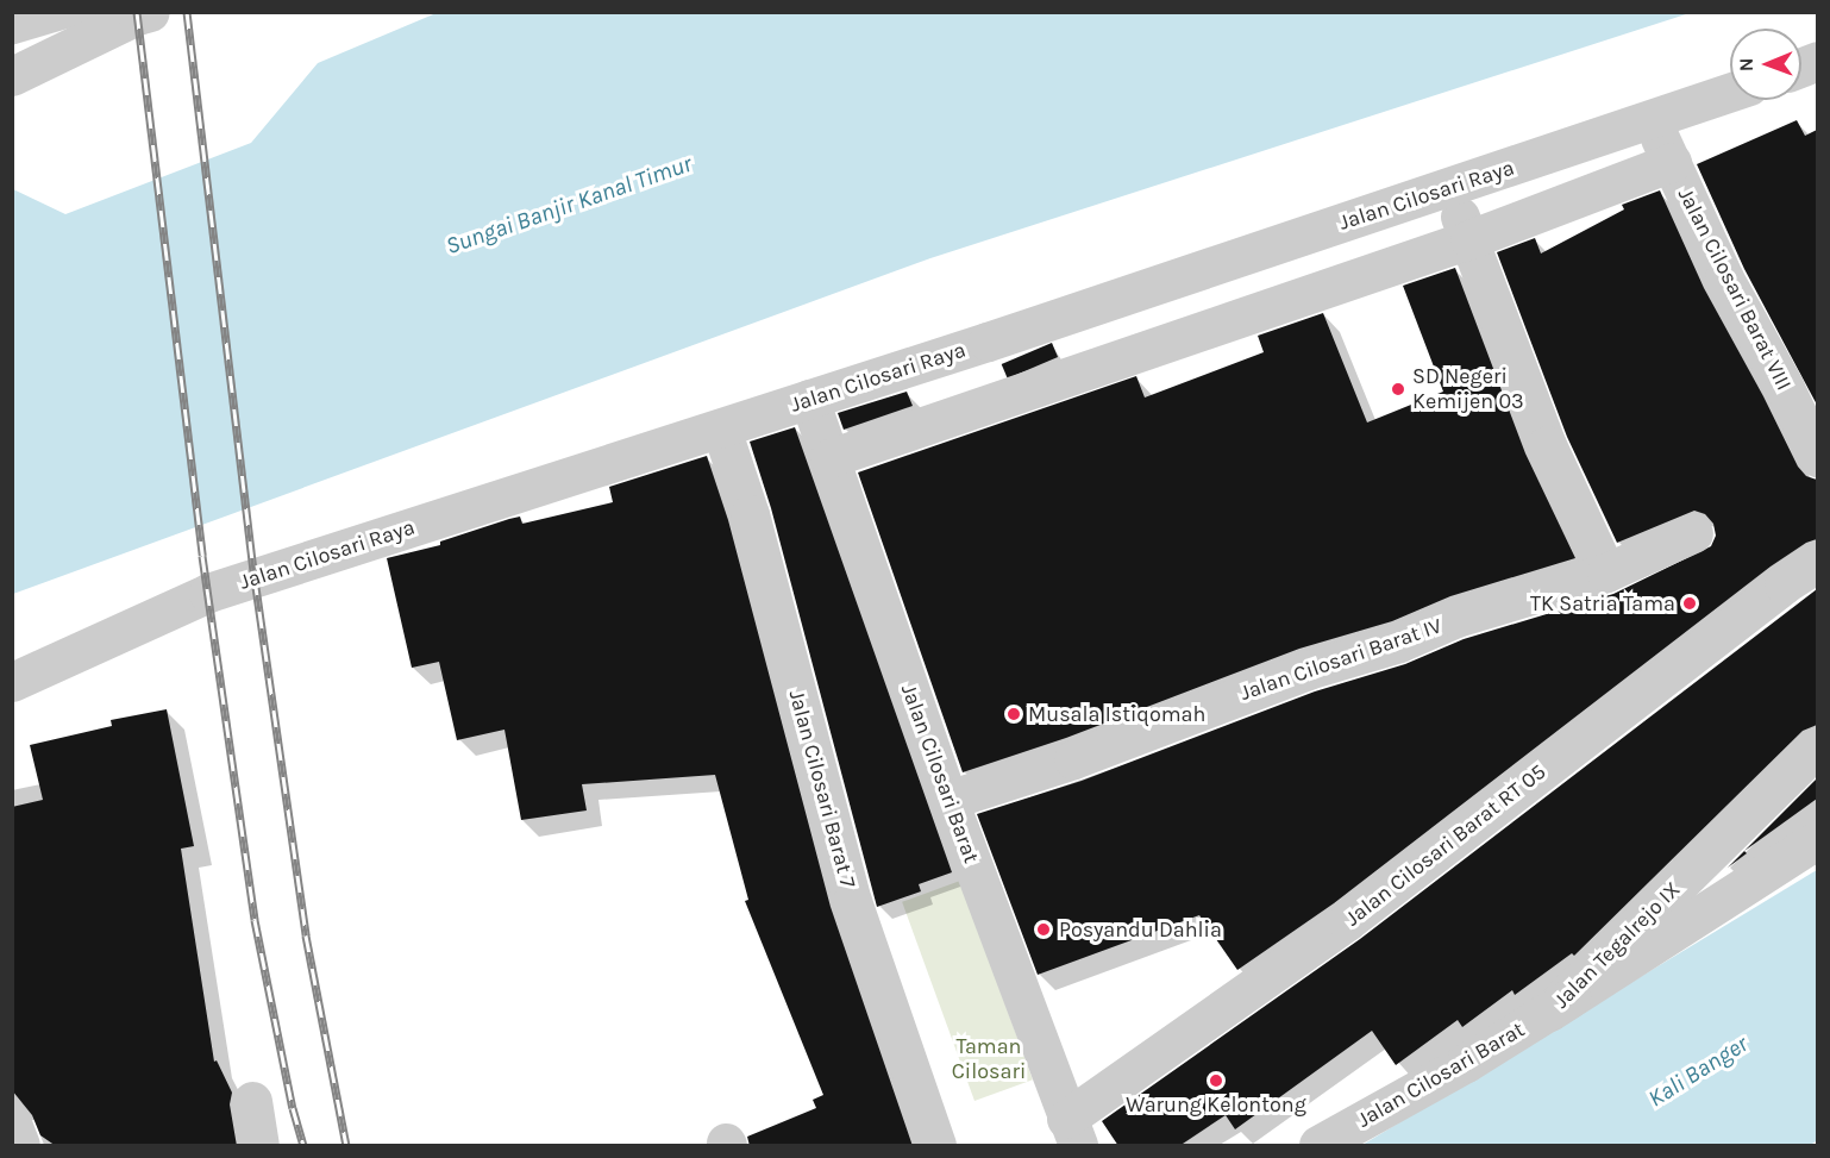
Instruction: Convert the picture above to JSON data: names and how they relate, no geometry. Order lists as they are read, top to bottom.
{
  "streets": {
    "street": [
      "Jalan Cilosari Raya",
      "Jalan Cilosari Barat VIII",
      "Jalan Cilosari Barat IV",
      "Jalan Cilosari Barat",
      "Jalan Cilosari Barat 7",
      "Jalan Cilosari Barat RT 05",
      "Jalan Tegalrejo IX"
    ]
  },
  "crossings": [
    ["Jalan Cilosari Raya", "Jalan Cilosari Barat VIII"],
    ["Jalan Cilosari Raya", "Jalan Cilosari Barat"],
    ["Jalan Cilosari Raya", "Jalan Cilosari Barat 7"],
    ["Jalan Cilosari Barat IV", "Jalan Cilosari Barat"],
    ["Jalan Cilosari Barat", "Jalan Cilosari Barat RT 05"],
    ["Jalan Cilosari Barat", "Jalan Tegalrejo IX"]
  ],
  "water": ["Sungai Banjir Kanal Timur", "Kali Banger"],
  "parks": ["Taman Cilosari"],
  "places": [
    "SD Negeri Kemijen 03",
    "TK Satria Tama",
    "Musala Istiqomah",
    "Posyandu Dahlia",
    "Warung Kelontong"
  ],
  "north": "left"
}
